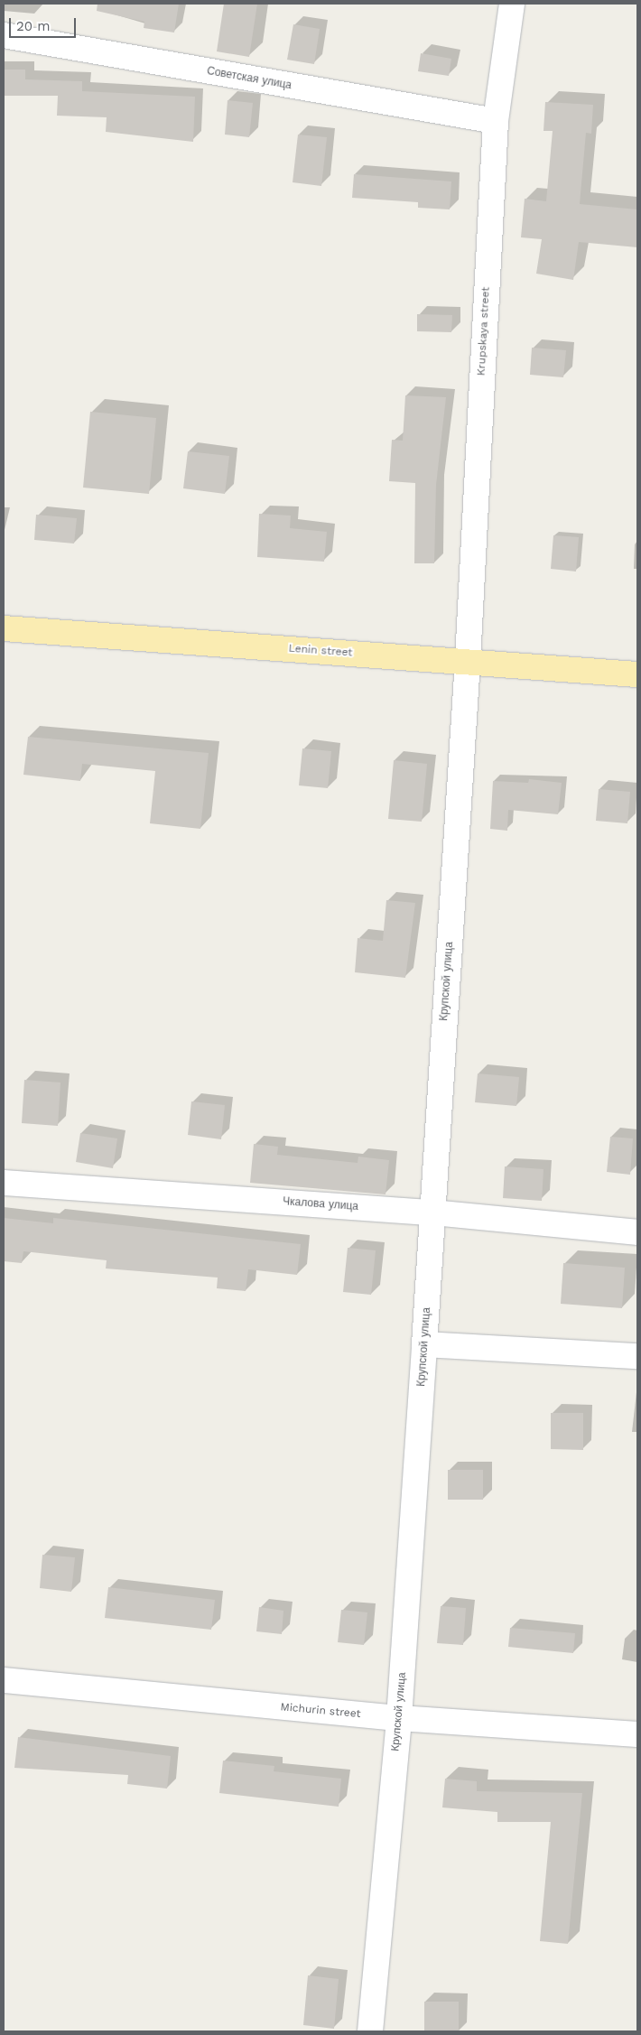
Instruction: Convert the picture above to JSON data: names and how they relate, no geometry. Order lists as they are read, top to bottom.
{
  "streets": {
    "main road": ["Lenin street"],
    "street": [
      "Советская улица",
      "Krupskaya street",
      "Крупской улица",
      "Чкалова улица",
      "Michurin street"
    ]
  },
  "crossings": [
    ["Советская улица", "Krupskaya street"],
    ["Krupskaya street", "Lenin street"],
    ["Krupskaya street", "Крупской улица"],
    ["Lenin street", "Крупской улица"],
    ["Крупской улица", "Чкалова улица"],
    ["Крупской улица", "Michurin street"]
  ],
  "scale_bar": "20 m"
}
